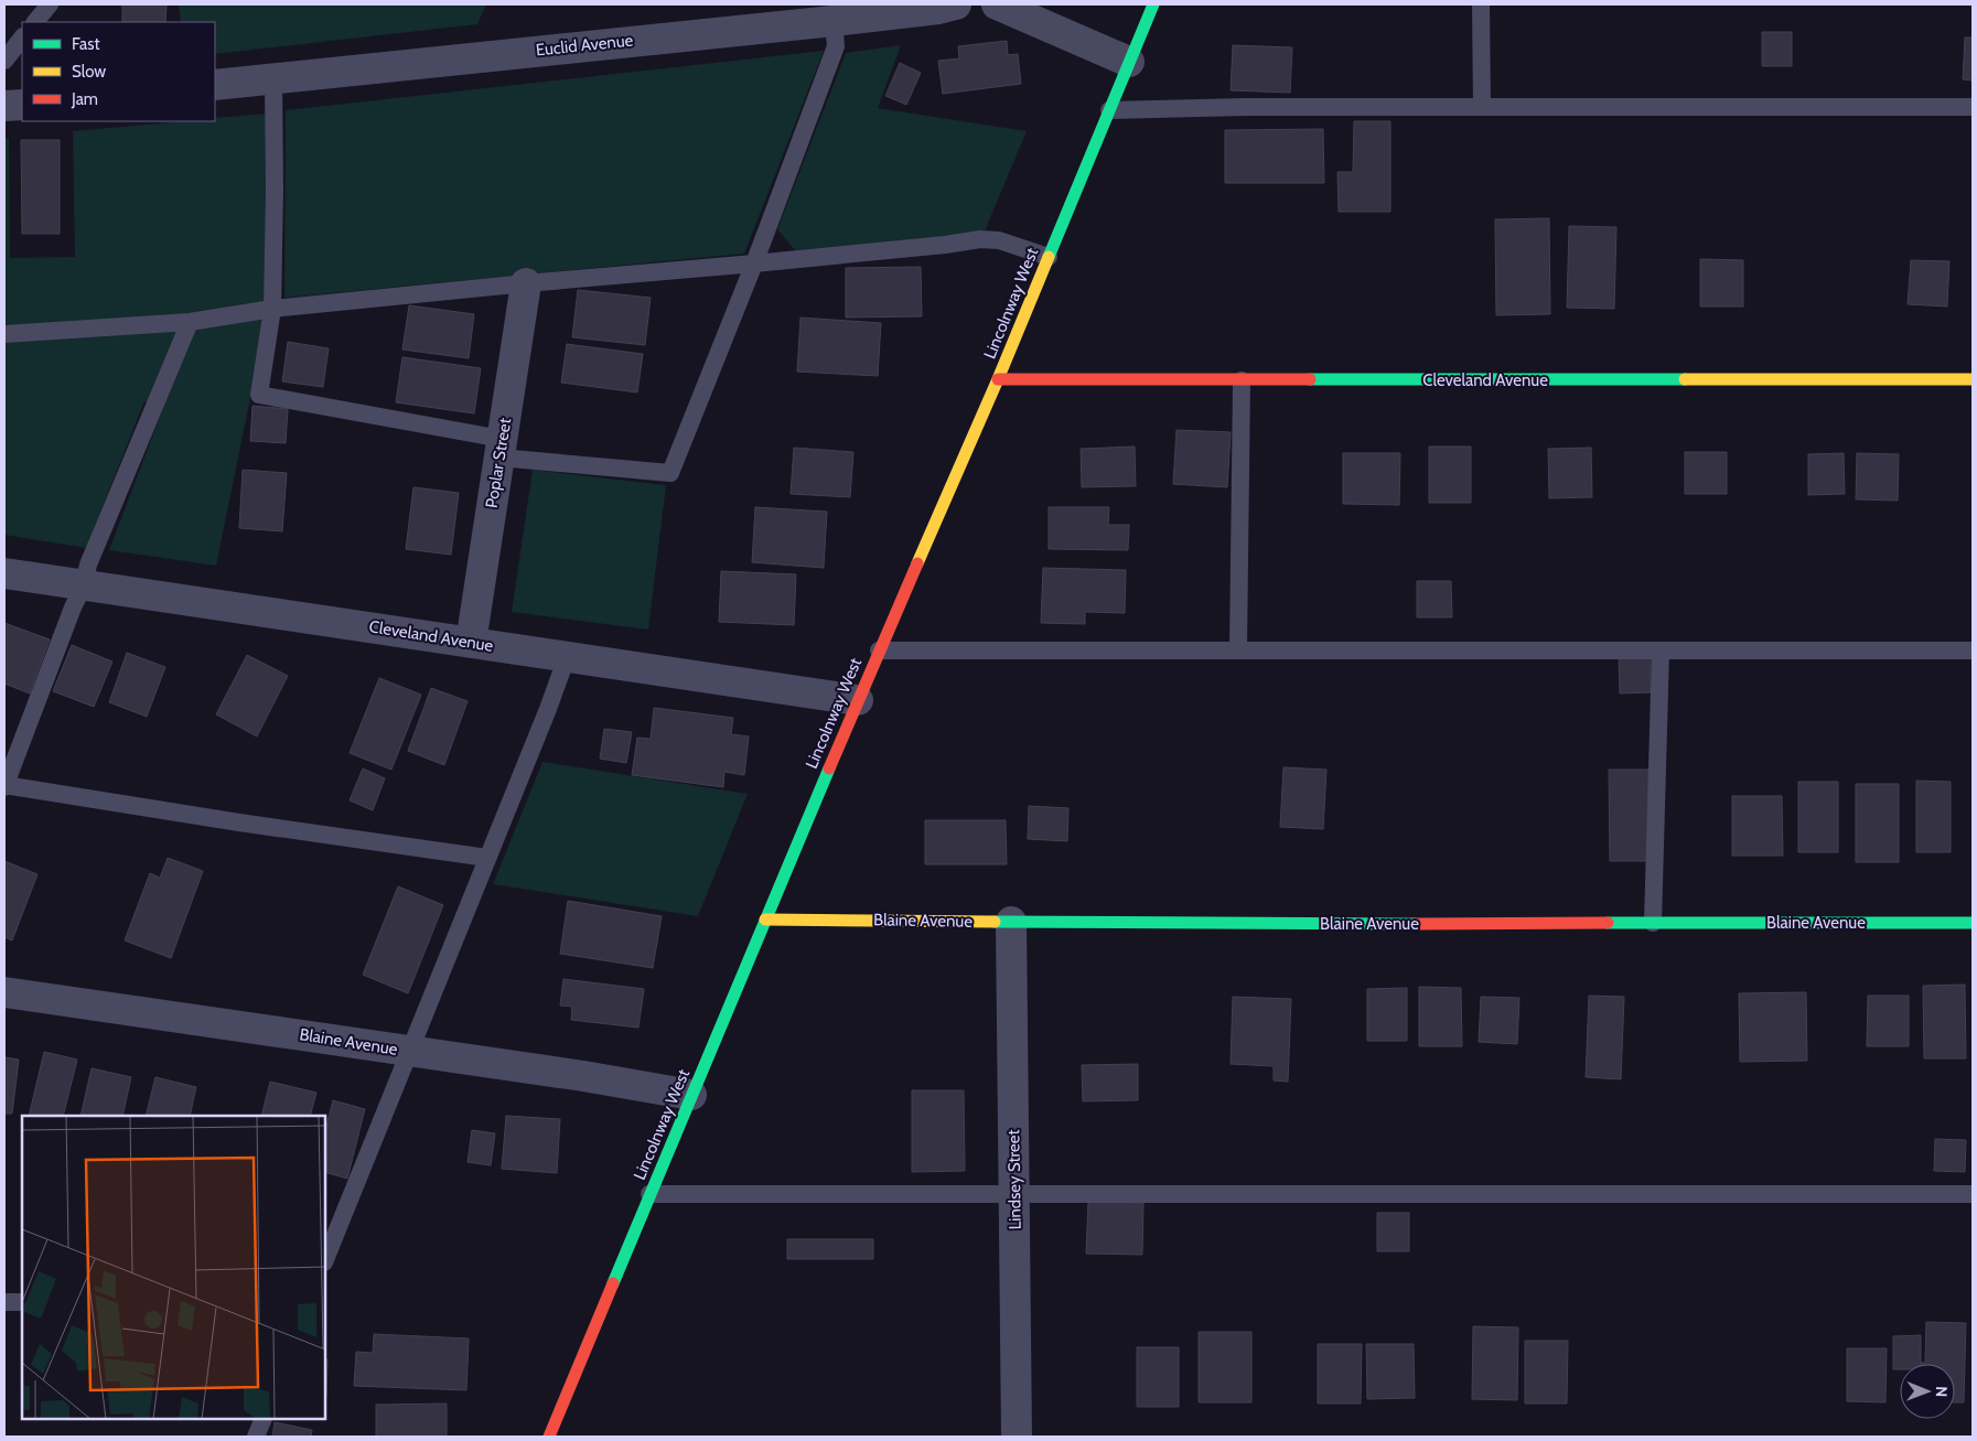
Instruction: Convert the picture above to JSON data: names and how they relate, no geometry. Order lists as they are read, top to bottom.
{
  "streets": {
    "street": [
      "Euclid Avenue",
      "Lincolnway West",
      "Cleveland Avenue",
      "Poplar Street",
      "Blaine Avenue",
      "Lindsey Street"
    ]
  },
  "crossings": [
    ["Lincolnway West", "Cleveland Avenue"],
    ["Lincolnway West", "Blaine Avenue"],
    ["Cleveland Avenue", "Poplar Street"],
    ["Blaine Avenue", "Lindsey Street"]
  ],
  "legend": ["Fast", "Slow", "Jam"],
  "north": "right"
}
